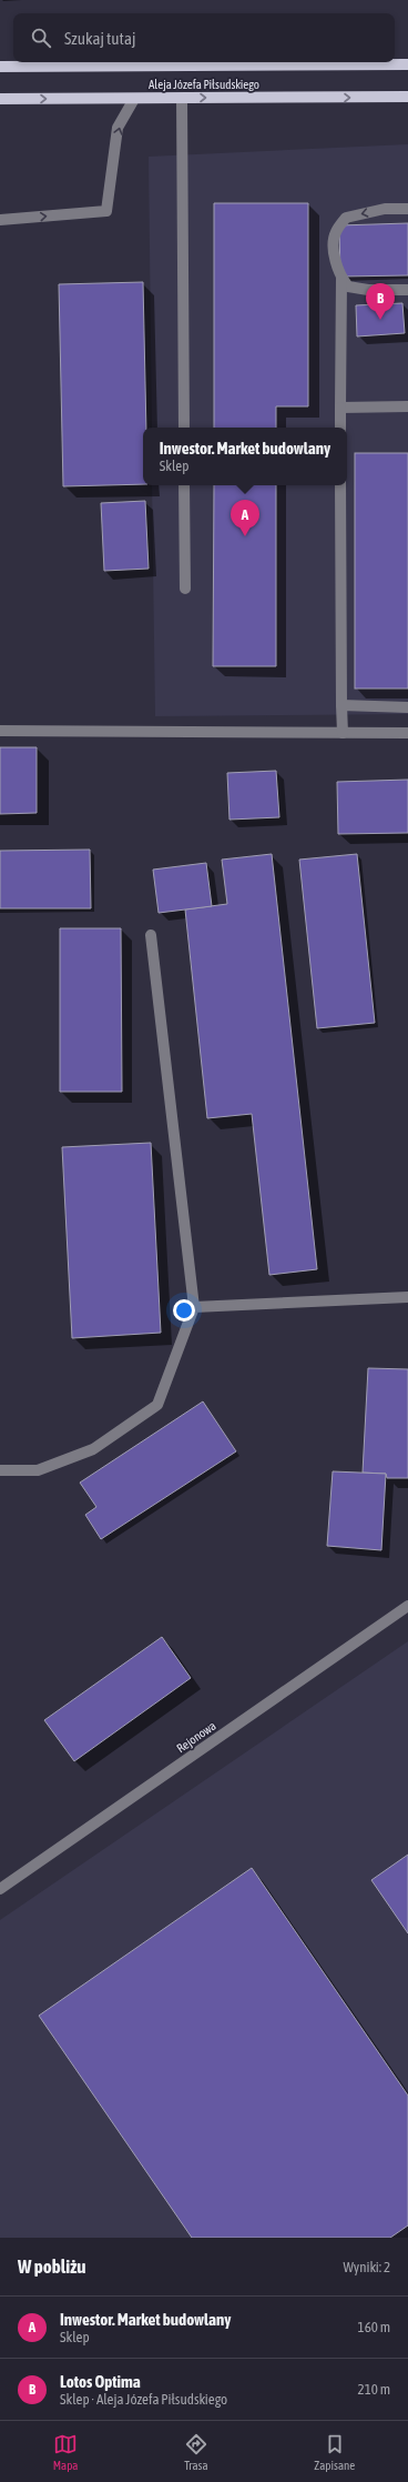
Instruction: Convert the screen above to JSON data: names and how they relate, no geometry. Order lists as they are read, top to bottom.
{
  "streets": {
    "main road": ["Aleja Józefa Piłsudskiego"],
    "street": ["Rejonowa"]
  },
  "page": {
    "search": "Szukaj tutaj",
    "pins": ["B", "A"],
    "popup": ["Inwestor. Market budowlany", "Sklep"],
    "heading": ["W pobliżu", "Wyniki: 2"],
    "list": [
      {
        "mark": "A",
        "name": "Inwestor. Market budowlany",
        "note": "Sklep",
        "value": "160 m"
      },
      {
        "mark": "B",
        "name": "Lotos Optima",
        "note": "Sklep · Aleja Józefa Piłsudskiego",
        "value": "210 m"
      }
    ],
    "nav": ["Mapa", "Trasa", "Zapisane"]
  }
}
